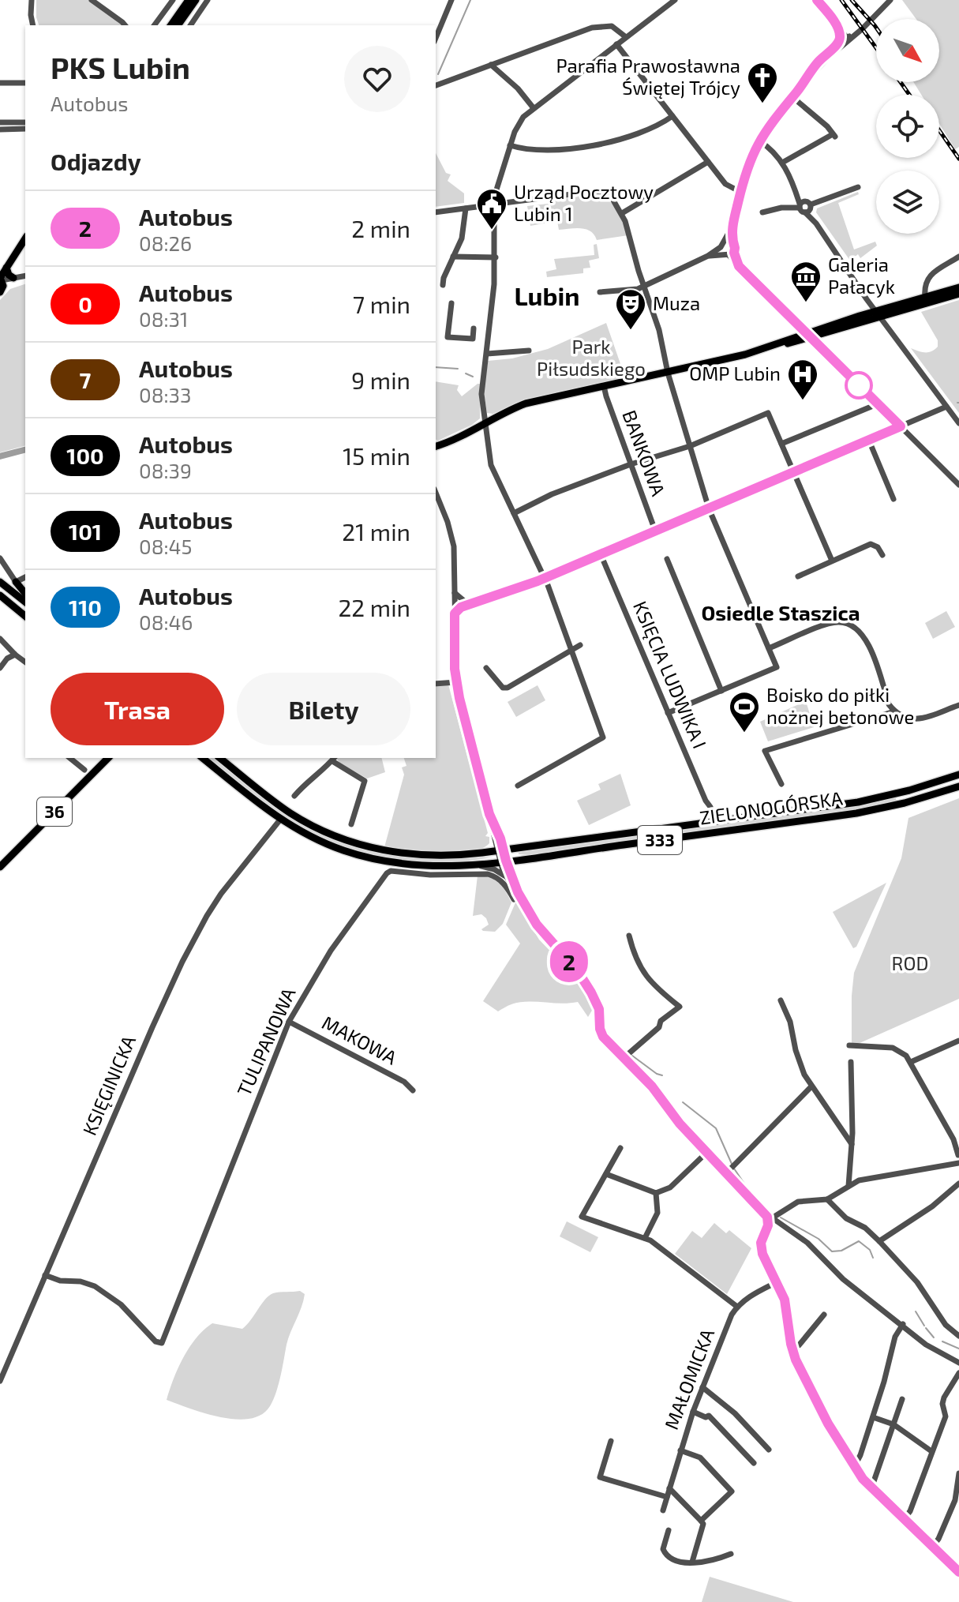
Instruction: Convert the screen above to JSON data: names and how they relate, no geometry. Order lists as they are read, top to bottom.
{
  "streets": {
    "main road": ["ZIELONOGÓRSKA", "36", "333"],
    "street": [
      "BANKOWA",
      "KSIĘCIA LUDWIKA I",
      "MAKOWA",
      "TULIPANOWA",
      "KSIĘGINICKA",
      "MAŁOMICKA"
    ]
  },
  "crossings": [
    ["ZIELONOGÓRSKA", "KSIĘGINICKA"],
    ["MAKOWA", "TULIPANOWA"],
    ["TULIPANOWA", "KSIĘGINICKA"]
  ],
  "districts": ["Lubin", "Osiedle Staszica"],
  "parks": ["Park Piłsudskiego", "ROD"],
  "places": {
    "church": ["Parafia Prawosławna Świętej Trójcy"],
    "public building": ["Urząd Pocztowy Lubin 1"],
    "museum": ["Galeria Pałacyk"],
    "theatre": ["Muza"],
    "hospital": ["OMP Lubin"],
    "sports": ["Boisko do piłki nożnej betonowe"]
  },
  "lines": ["bus line 2"],
  "north": "bottom right",
  "page": {
    "on_map": "2",
    "heading": [
      ["PKS Lubin", "Autobus"],
      "Odjazdy"
    ],
    "list": [
      {
        "mark": "2",
        "name": "Autobus",
        "note": "08:26",
        "value": "2 min"
      },
      {
        "mark": "0",
        "name": "Autobus",
        "note": "08:31",
        "value": "7 min"
      },
      {
        "mark": "7",
        "name": "Autobus",
        "note": "08:33",
        "value": "9 min"
      },
      {
        "mark": "100",
        "name": "Autobus",
        "note": "08:39",
        "value": "15 min"
      },
      {
        "mark": "101",
        "name": "Autobus",
        "note": "08:45",
        "value": "21 min"
      },
      {
        "mark": "110",
        "name": "Autobus",
        "note": "08:46",
        "value": "22 min"
      }
    ],
    "buttons": ["Trasa", "Bilety"]
  }
}
